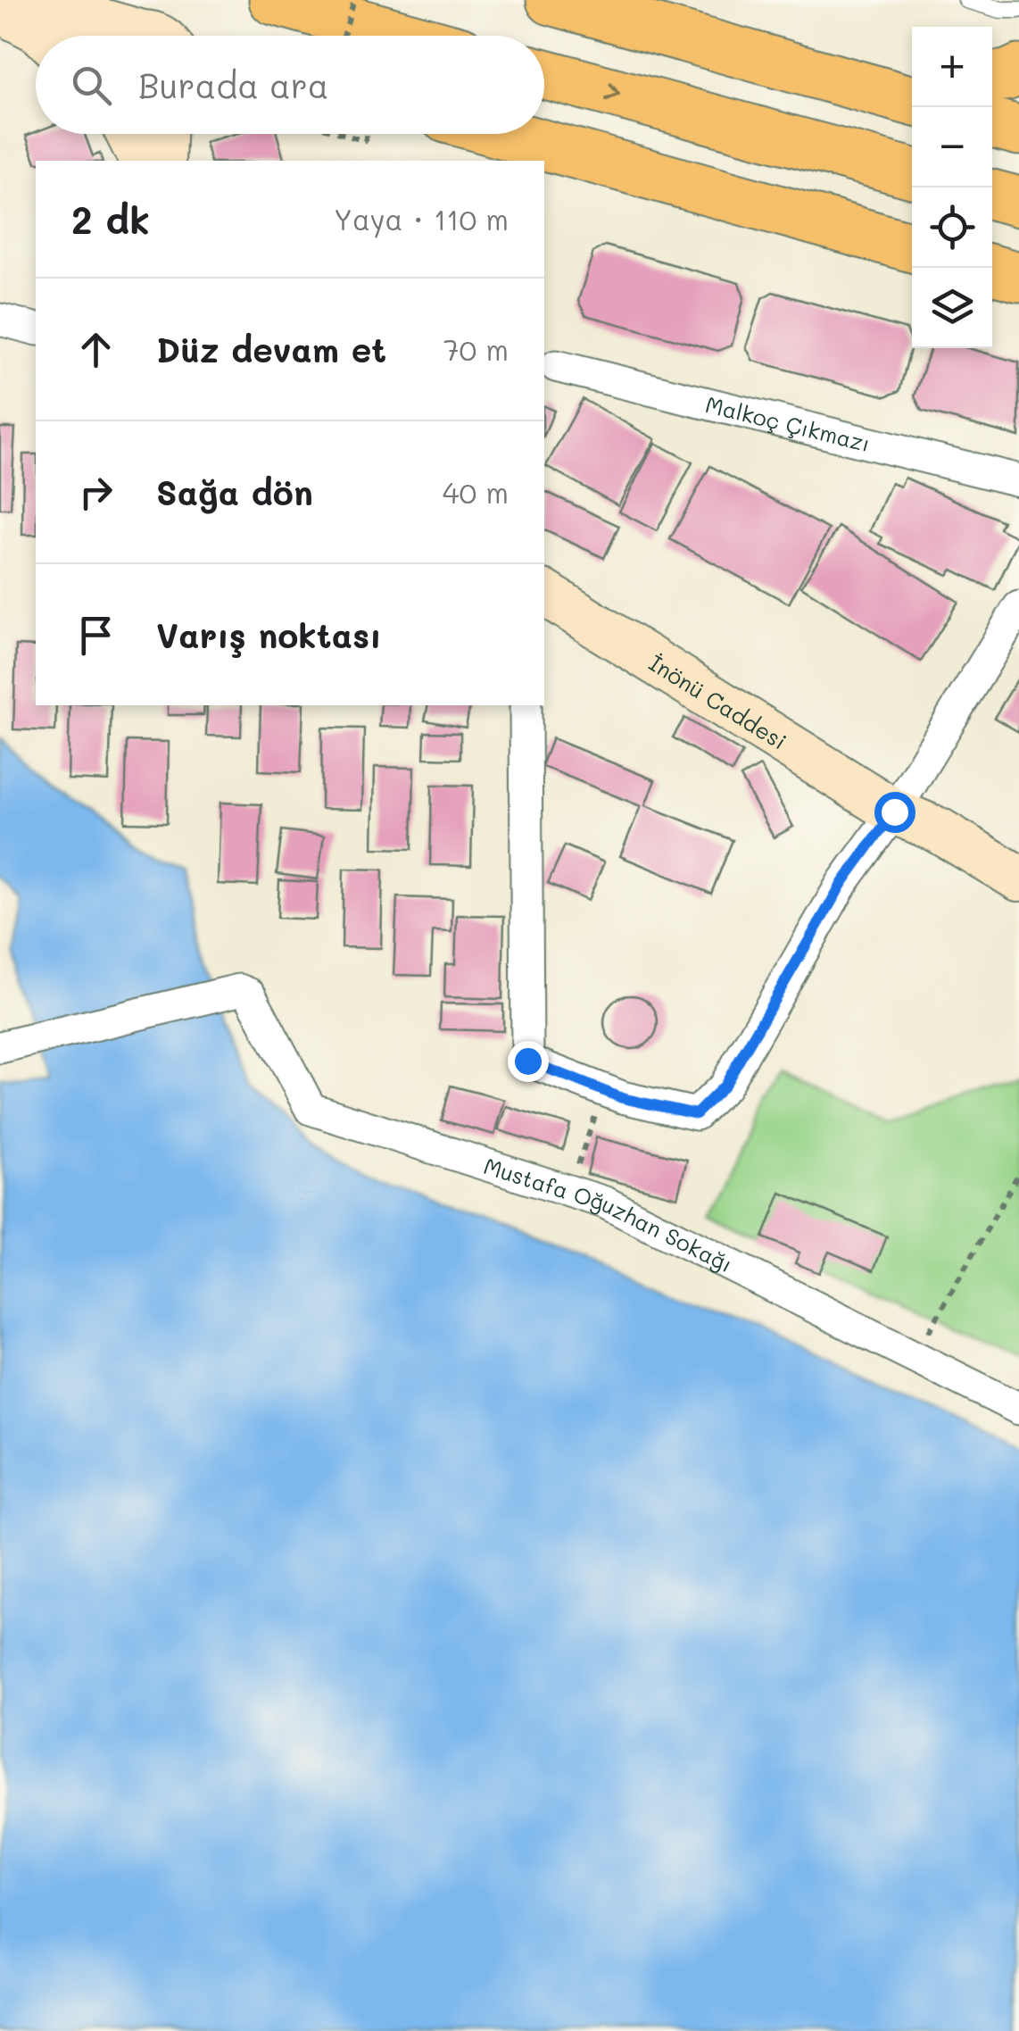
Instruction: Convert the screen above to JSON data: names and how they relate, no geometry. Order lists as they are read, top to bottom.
{
  "streets": {
    "main road": ["İnönü Caddesi"],
    "street": ["Malkoç Çıkmazı", "Mustafa Oğuzhan Sokağı"]
  },
  "page": {
    "map_buttons": ["+", "−"],
    "search": "Burada ara",
    "heading": ["2 dk", "Yaya · 110 m"],
    "list": [
      ["Düz devam et", "70 m"],
      ["Sağa dön", "40 m"],
      "Varış noktası"
    ]
  }
}
